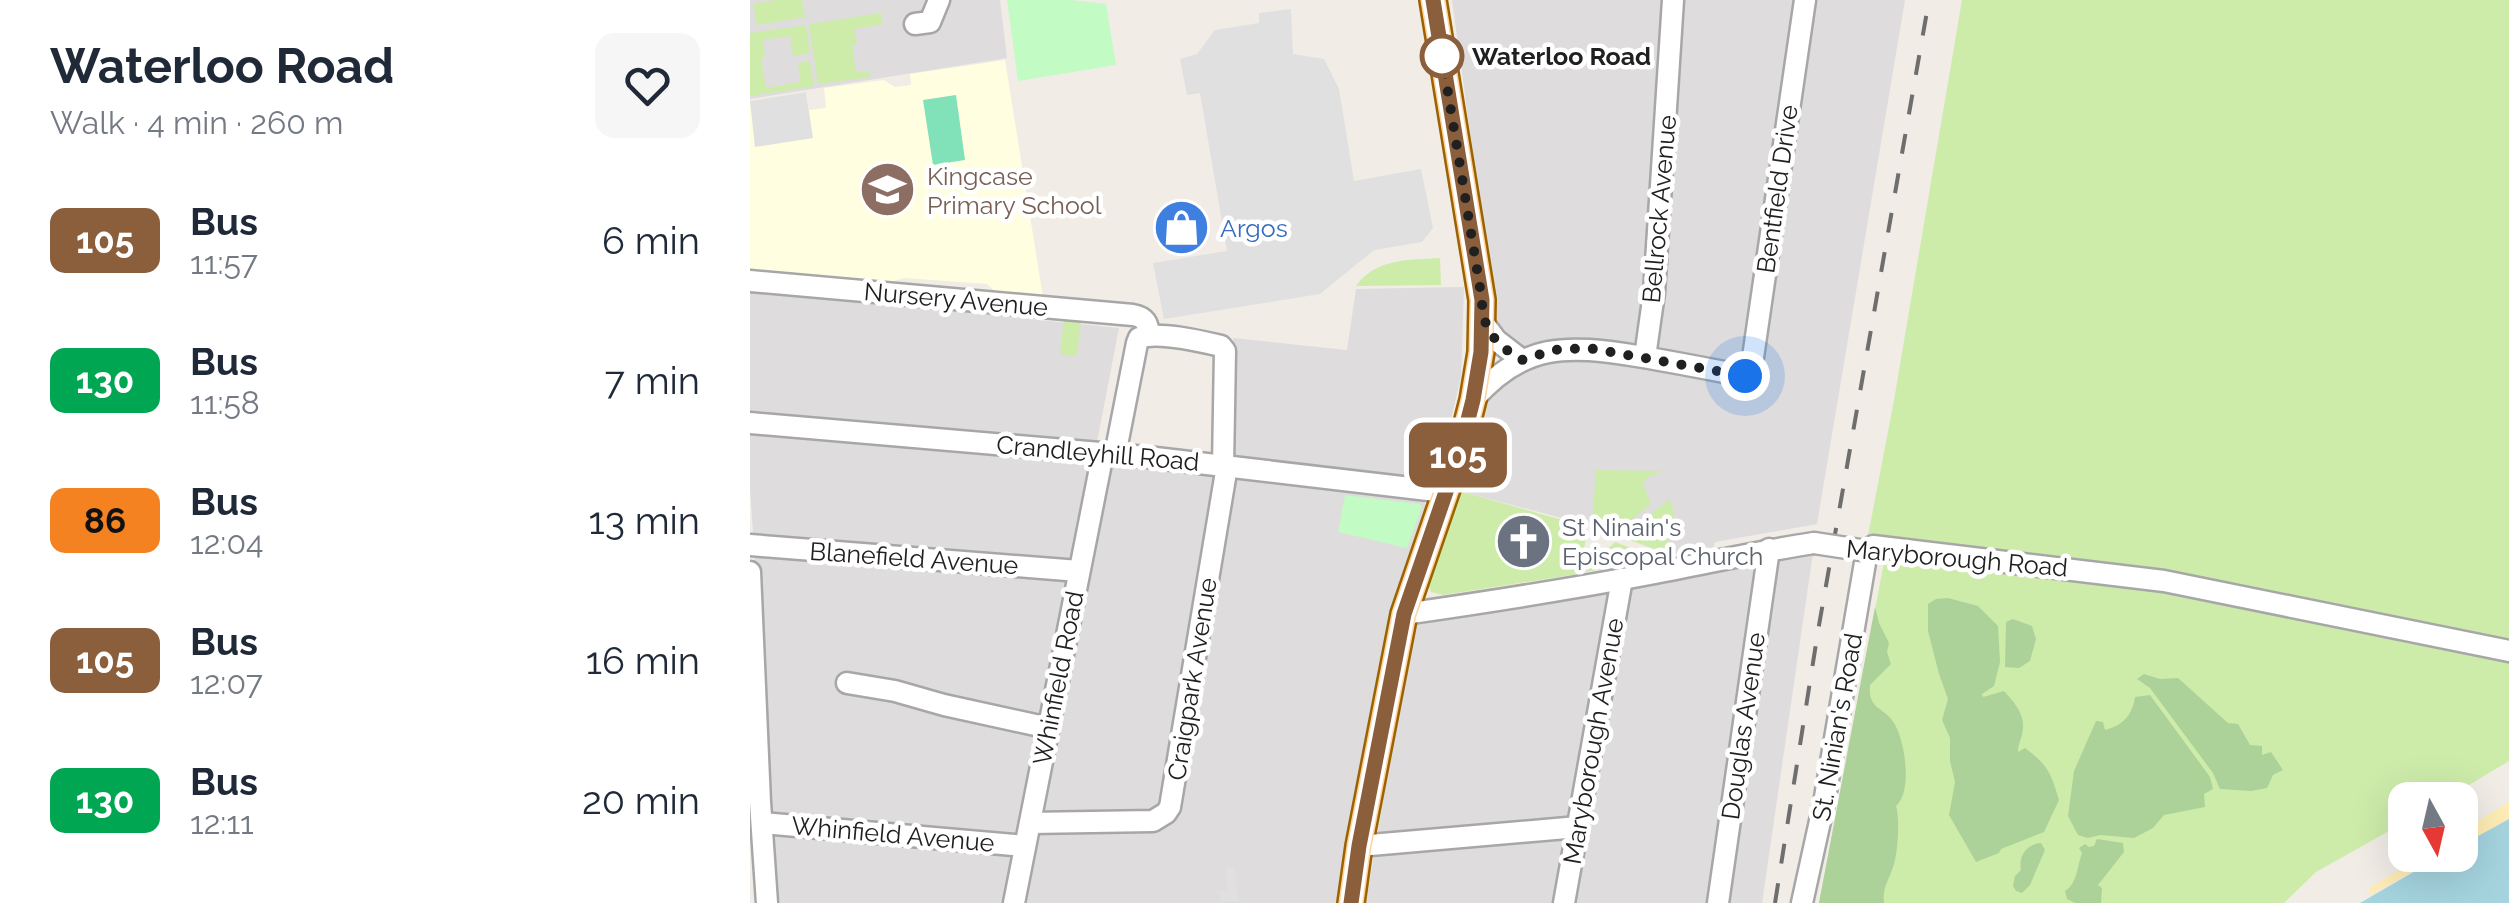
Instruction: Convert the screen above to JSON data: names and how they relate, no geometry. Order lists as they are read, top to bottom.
{
  "streets": {
    "street": [
      "Bentfield Drive",
      "Bellrock Avenue",
      "Nursery Avenue",
      "Crandleyhill Road",
      "Blanefield Avenue",
      "Maryborough Road",
      "Whinfield Road",
      "Craigpark Avenue",
      "Douglas Avenue",
      "St. Ninian's Road",
      "Maryborough Avenue",
      "Whinfield Avenue"
    ]
  },
  "crossings": [
    ["Bentfield Drive", "Bellrock Avenue"],
    ["Nursery Avenue", "Whinfield Road"],
    ["Nursery Avenue", "Craigpark Avenue"],
    ["Crandleyhill Road", "Whinfield Road"],
    ["Crandleyhill Road", "Craigpark Avenue"],
    ["Blanefield Avenue", "Whinfield Road"],
    ["Maryborough Road", "Douglas Avenue"],
    ["Maryborough Road", "St. Ninian's Road"],
    ["Maryborough Road", "Maryborough Avenue"],
    ["Whinfield Road", "Craigpark Avenue"],
    ["Whinfield Road", "Whinfield Avenue"]
  ],
  "places": {
    "other": ["Waterloo Road"],
    "school or university": ["Kingcase Primary School"],
    "shop": ["Argos"],
    "church": ["St Ninain's Episcopal Church"]
  },
  "lines": ["bus line 105"],
  "north": "bottom",
  "page": {
    "heading": ["Waterloo Road", "Walk · 4 min · 260 m"],
    "on_map": "105",
    "list": [
      {
        "mark": "105",
        "name": "Bus",
        "note": "11:57",
        "value": "6 min"
      },
      {
        "mark": "130",
        "name": "Bus",
        "note": "11:58",
        "value": "7 min"
      },
      {
        "mark": "86",
        "name": "Bus",
        "note": "12:04",
        "value": "13 min"
      },
      {
        "mark": "105",
        "name": "Bus",
        "note": "12:07",
        "value": "16 min"
      },
      {
        "mark": "130",
        "name": "Bus",
        "note": "12:11",
        "value": "20 min"
      }
    ]
  }
}
